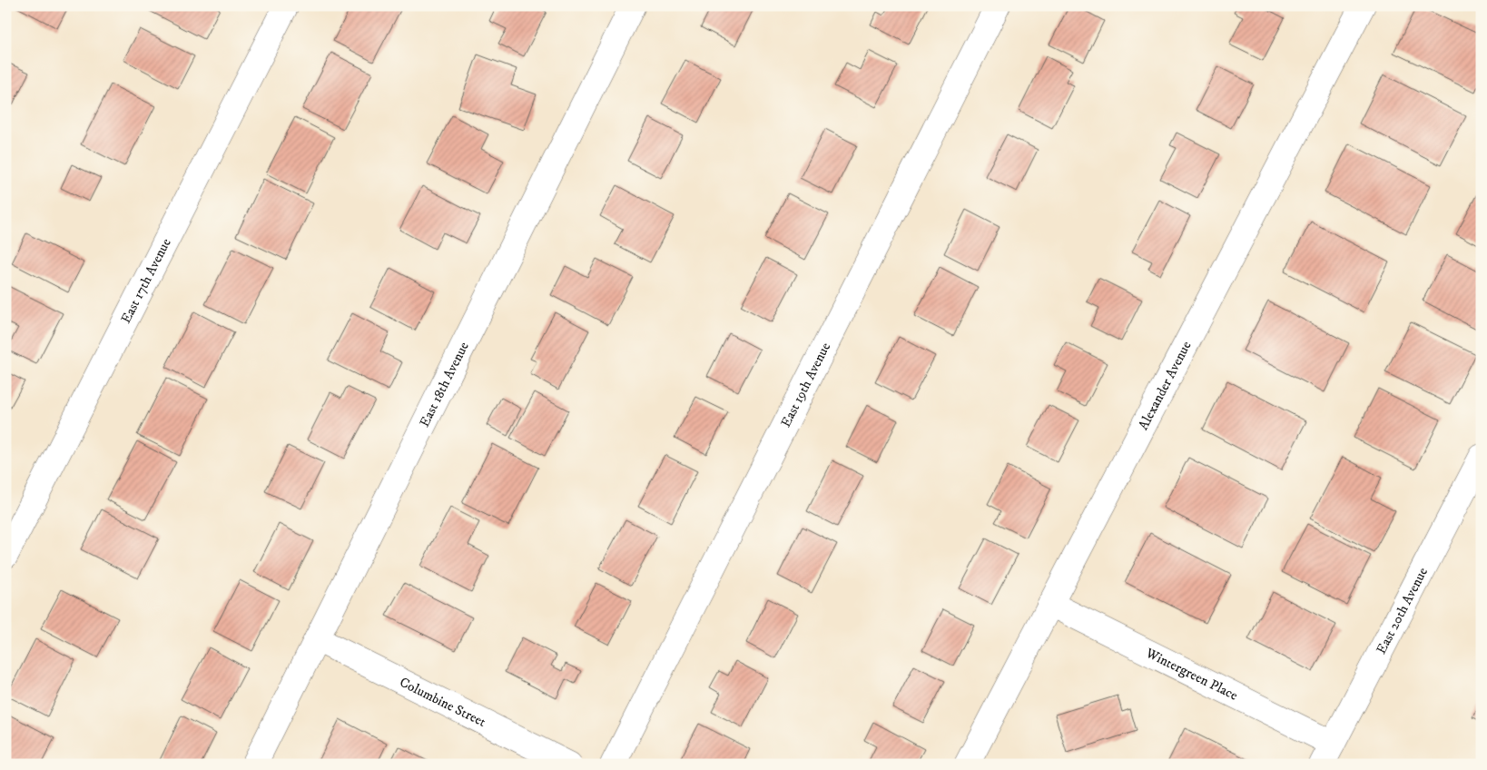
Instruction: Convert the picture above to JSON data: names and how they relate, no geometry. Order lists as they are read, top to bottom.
{
  "streets": {
    "street": [
      "East 17th Avenue",
      "East 18th Avenue",
      "East 19th Avenue",
      "Alexander Avenue",
      "East 20th Avenue",
      "Wintergreen Place",
      "Columbine Street"
    ]
  },
  "crossings": [
    ["East 18th Avenue", "Columbine Street"],
    ["Alexander Avenue", "Wintergreen Place"],
    ["East 20th Avenue", "Wintergreen Place"]
  ]
}
